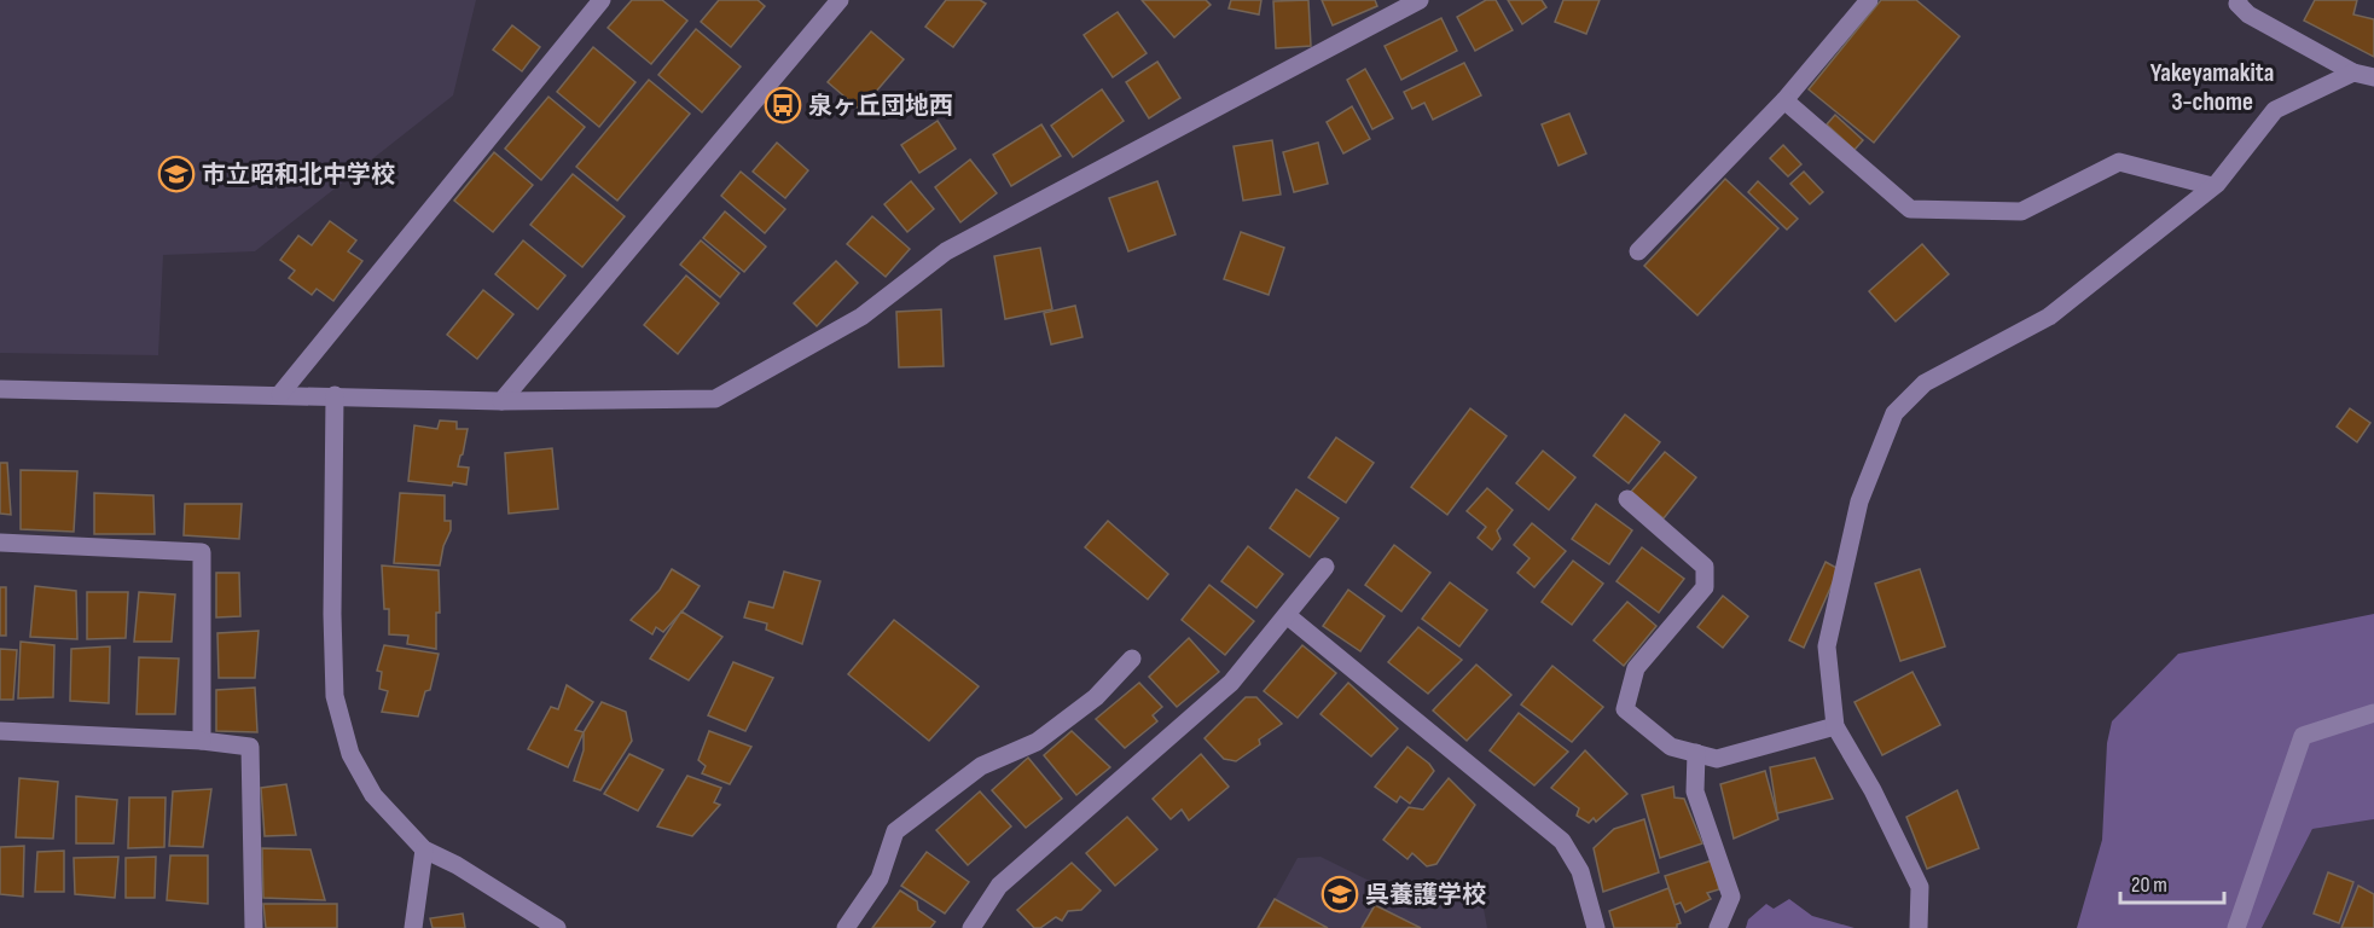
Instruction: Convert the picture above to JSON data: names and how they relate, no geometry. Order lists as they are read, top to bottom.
{
  "districts": ["Yakeyamakita 3-chome"],
  "places": {
    "bus stop": ["泉ヶ丘団地西"],
    "school or university": ["市立昭和北中学校", "呉養護学校"]
  },
  "scale_bar": "20 m"
}
